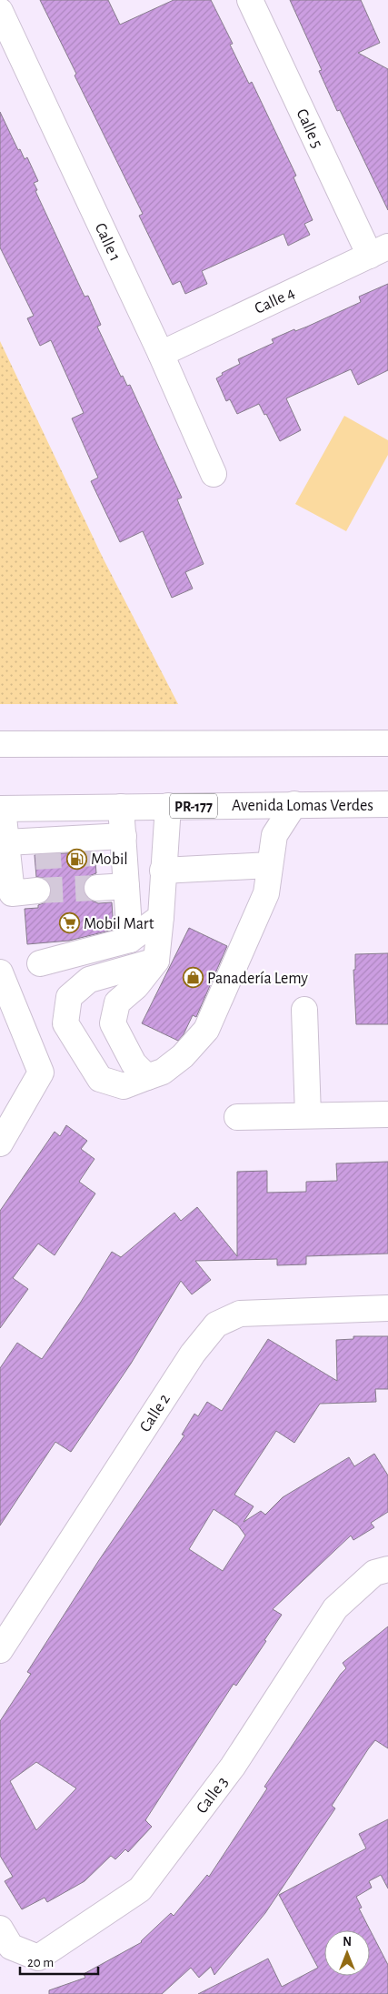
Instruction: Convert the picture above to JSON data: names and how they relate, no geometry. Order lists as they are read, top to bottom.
{
  "streets": {
    "main road": [
      "Calle 5",
      "Calle 1",
      "Calle 4",
      "Avenida Lomas Verdes",
      "PR-177",
      "Calle 2",
      "Calle 3"
    ]
  },
  "crossings": [
    ["Calle 5", "Calle 4"],
    ["Calle 1", "Calle 4"]
  ],
  "places": {
    "fuel station": ["Mobil"],
    "supermarket": ["Mobil Mart"],
    "shop": ["Panadería Lemy"]
  },
  "scale_bar": "20 m",
  "north": "top"
}
